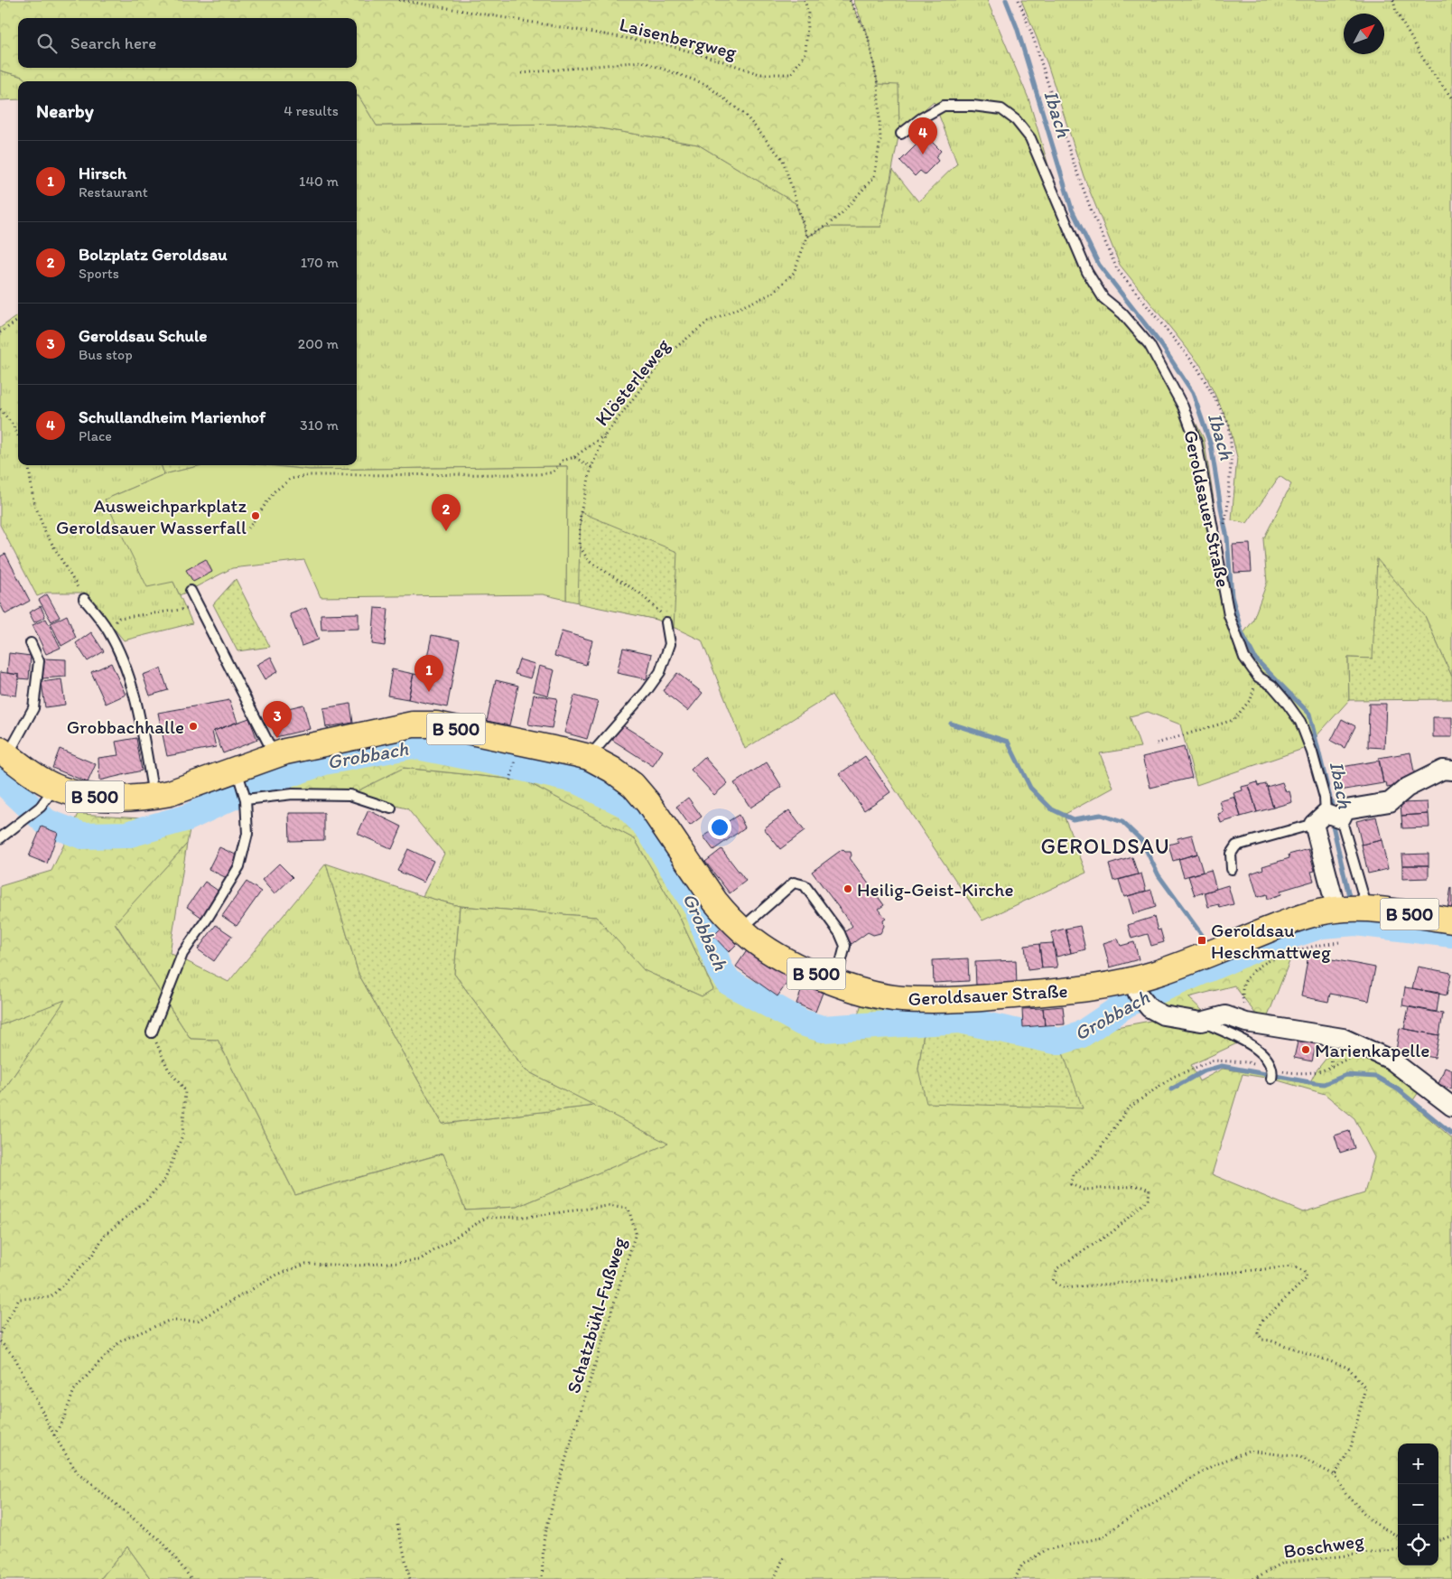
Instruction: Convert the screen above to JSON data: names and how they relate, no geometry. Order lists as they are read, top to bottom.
{
  "streets": {
    "main road": ["Geroldsauer Straße", "B 500"],
    "path": [
      "Laisenbergweg",
      "Klösterleweg",
      "Schatzbühl-Fußweg",
      "Boschweg"
    ]
  },
  "districts": ["GEROLDSAU"],
  "water": ["Ibach", "Grobbach"],
  "places": {
    "other": [
      "Ausweichparkplatz Geroldsauer Wasserfall",
      "Grobbachhalle",
      "Heilig-Geist-Kirche",
      "Marienkapelle"
    ],
    "transit": ["Geroldsau Heschmattweg"]
  },
  "north": "top right",
  "page": {
    "search": "Search here",
    "heading": ["Nearby", "4 results"],
    "pins": [
      "4",
      "2",
      "1",
      "3"
    ],
    "list": [
      {
        "mark": "1",
        "name": "Hirsch",
        "note": "Restaurant",
        "value": "140 m"
      },
      {
        "mark": "2",
        "name": "Bolzplatz Geroldsau",
        "note": "Sports",
        "value": "170 m"
      },
      {
        "mark": "3",
        "name": "Geroldsau Schule",
        "note": "Bus stop",
        "value": "200 m"
      },
      {
        "mark": "4",
        "name": "Schullandheim Marienhof",
        "note": "Place",
        "value": "310 m"
      }
    ],
    "map_buttons": ["+", "−"]
  }
}
